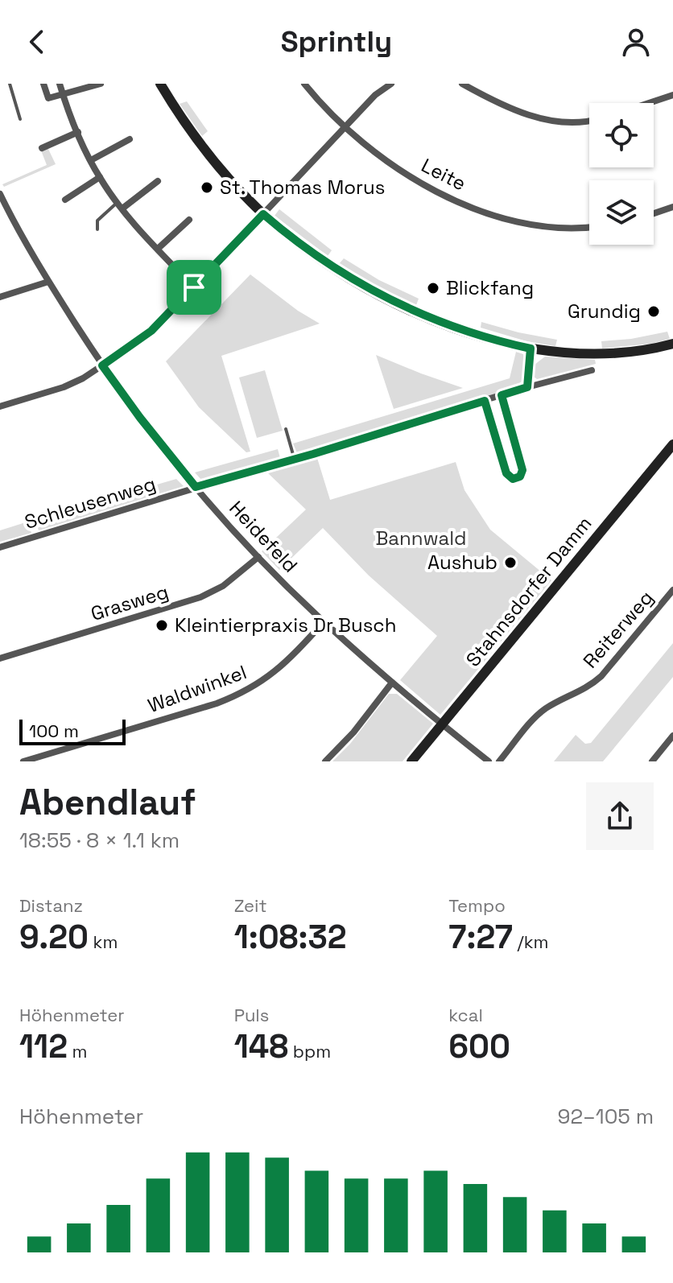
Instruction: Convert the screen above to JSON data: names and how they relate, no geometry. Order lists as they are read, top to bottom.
{
  "streets": {
    "street": [
      "Leite",
      "Schleusenweg",
      "Heidefeld",
      "Stahnsdorfer Damm",
      "Grasweg",
      "Reiterweg",
      "Waldwinkel"
    ]
  },
  "crossings": [
    ["Schleusenweg", "Heidefeld"],
    ["Heidefeld", "Stahnsdorfer Damm"],
    ["Heidefeld", "Grasweg"],
    ["Heidefeld", "Waldwinkel"]
  ],
  "parks": ["Bannwald"],
  "places": [
    "St. Thomas Morus",
    "Blickfang",
    "Grundig",
    "Aushub",
    "Kleintierpraxis Dr Busch"
  ],
  "scale_bar": "100 m",
  "page": {
    "header": "Sprintly",
    "scale": "100 m",
    "heading": ["Abendlauf", "18:55 · 8 × 1.1 km"],
    "stats": [
      ["Distanz", "9.20 km"],
      ["Zeit", "1:08:32"],
      ["Tempo", "7:27 /km"],
      ["Höhenmeter", "112 m"],
      ["Puls", "148 bpm"],
      ["kcal", "600"]
    ],
    "chart": ["Höhenmeter", "92–105 m"]
  }
}
